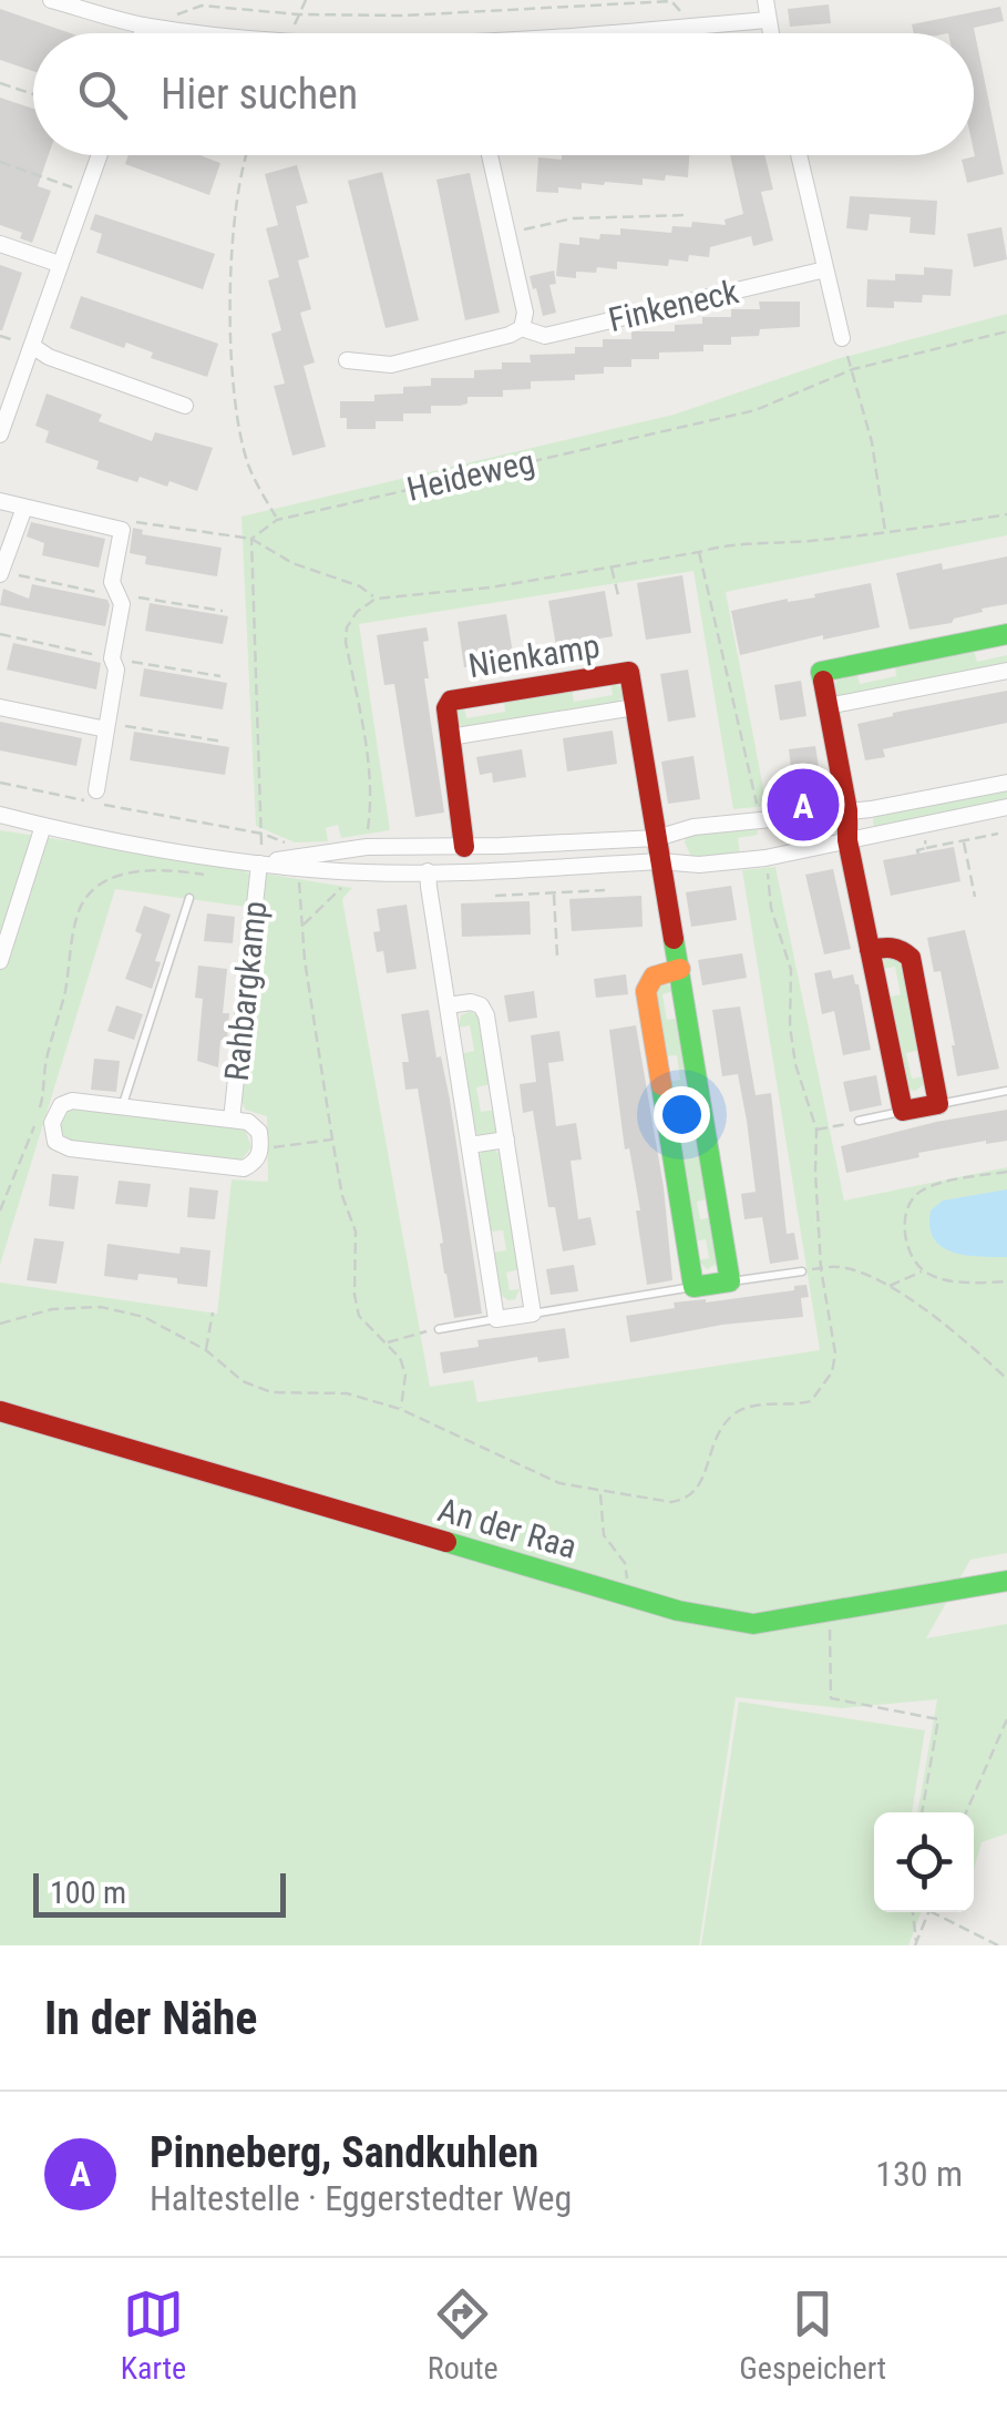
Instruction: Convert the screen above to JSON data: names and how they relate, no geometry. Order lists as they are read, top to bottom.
{
  "streets": {
    "street": [
      "Finkeneck",
      "Nienkamp",
      "Rahbargkamp",
      "An der Raa"
    ],
    "path": ["Heideweg"]
  },
  "scale_bar": "100 m",
  "page": {
    "search": "Hier suchen",
    "pins": "A",
    "scale": "100 m",
    "heading": "In der Nähe",
    "list": [
      {
        "mark": "A",
        "name": "Pinneberg, Sandkuhlen",
        "note": "Haltestelle · Eggerstedter Weg",
        "value": "130 m"
      }
    ],
    "nav": ["Karte", "Route", "Gespeichert"]
  }
}
